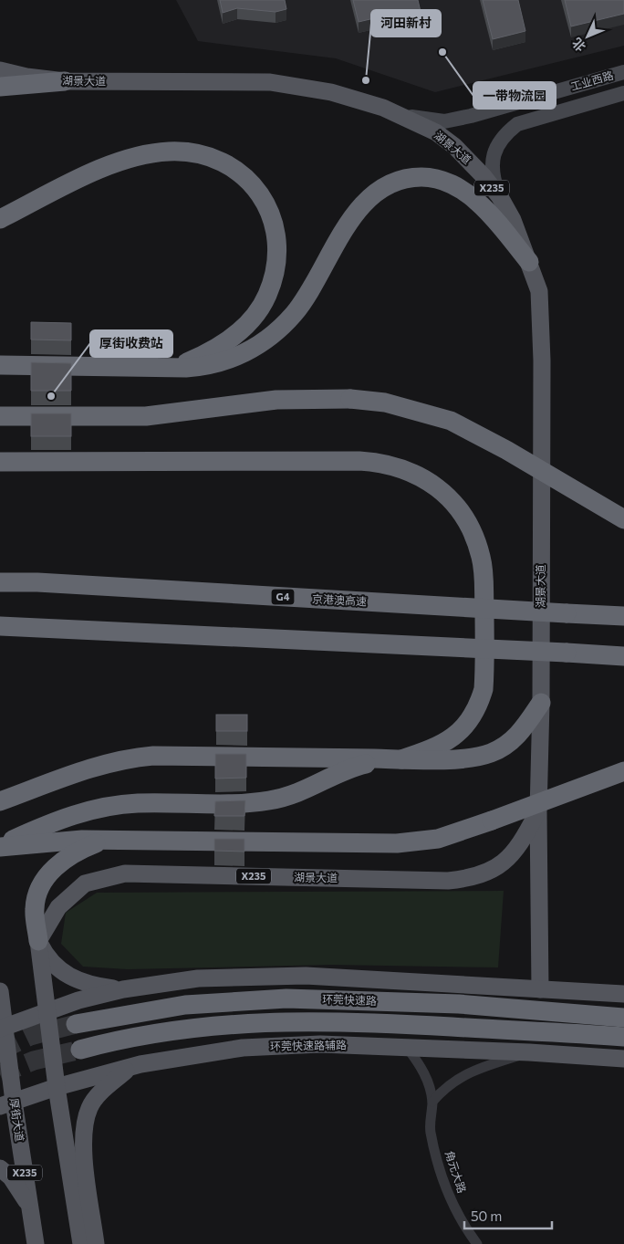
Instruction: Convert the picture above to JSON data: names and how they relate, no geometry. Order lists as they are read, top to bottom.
{
  "streets": {
    "highway": ["G4", "京港澳高速", "环莞快速路"],
    "main road": [
      "湖景大道",
      "X235",
      "环莞快速路辅路",
      "厚街大道"
    ],
    "street": ["工业西路", "角元大路"]
  },
  "crossings": [
    ["湖景大道", "工业西路"],
    ["环莞快速路辅路", "厚街大道"],
    ["环莞快速路辅路", "角元大路"]
  ],
  "places": ["一带物流园", "河田新村", "厚街收费站"],
  "scale_bar": "50 m",
  "north": "bottom left"
}
